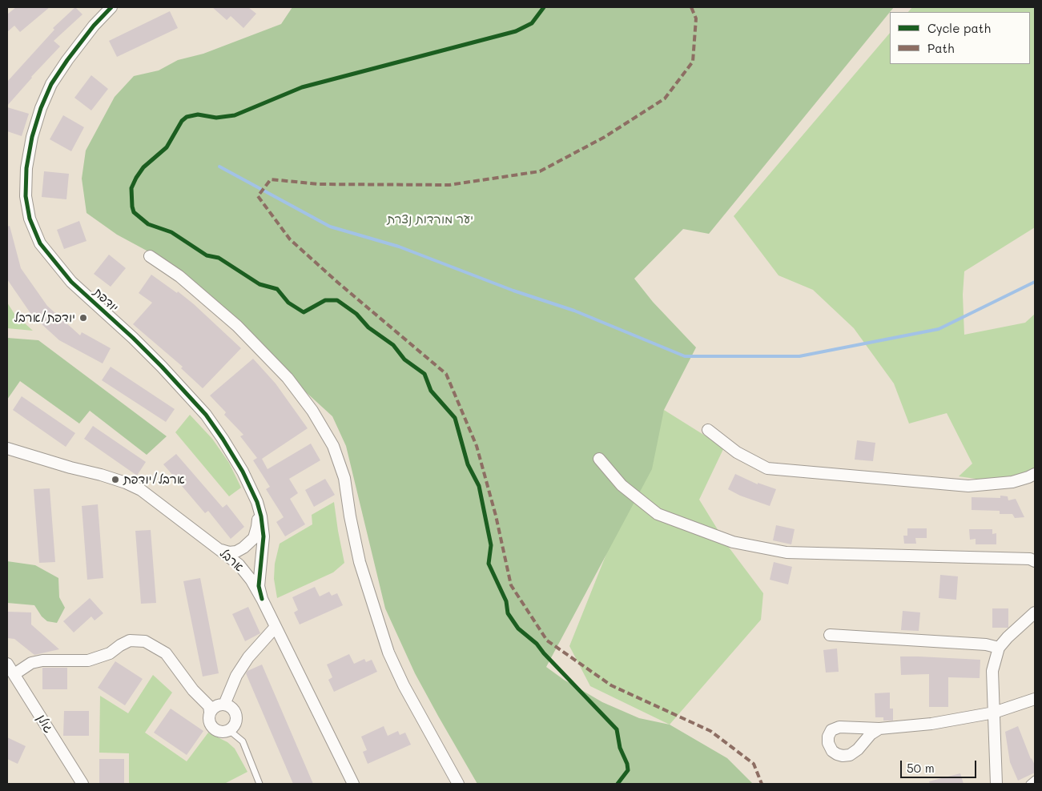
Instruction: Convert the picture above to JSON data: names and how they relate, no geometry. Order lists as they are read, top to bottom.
{
  "streets": {
    "street": ["יודפת", "ארבל", "גולן"]
  },
  "crossings": [
    ["יודפת", "ארבל"]
  ],
  "parks": ["יער מורדות נצרת"],
  "places": ["יודפת/ארבל", "ארבל/יודפת"],
  "legend": ["Cycle path", "Path"],
  "scale_bar": "50 m"
}
